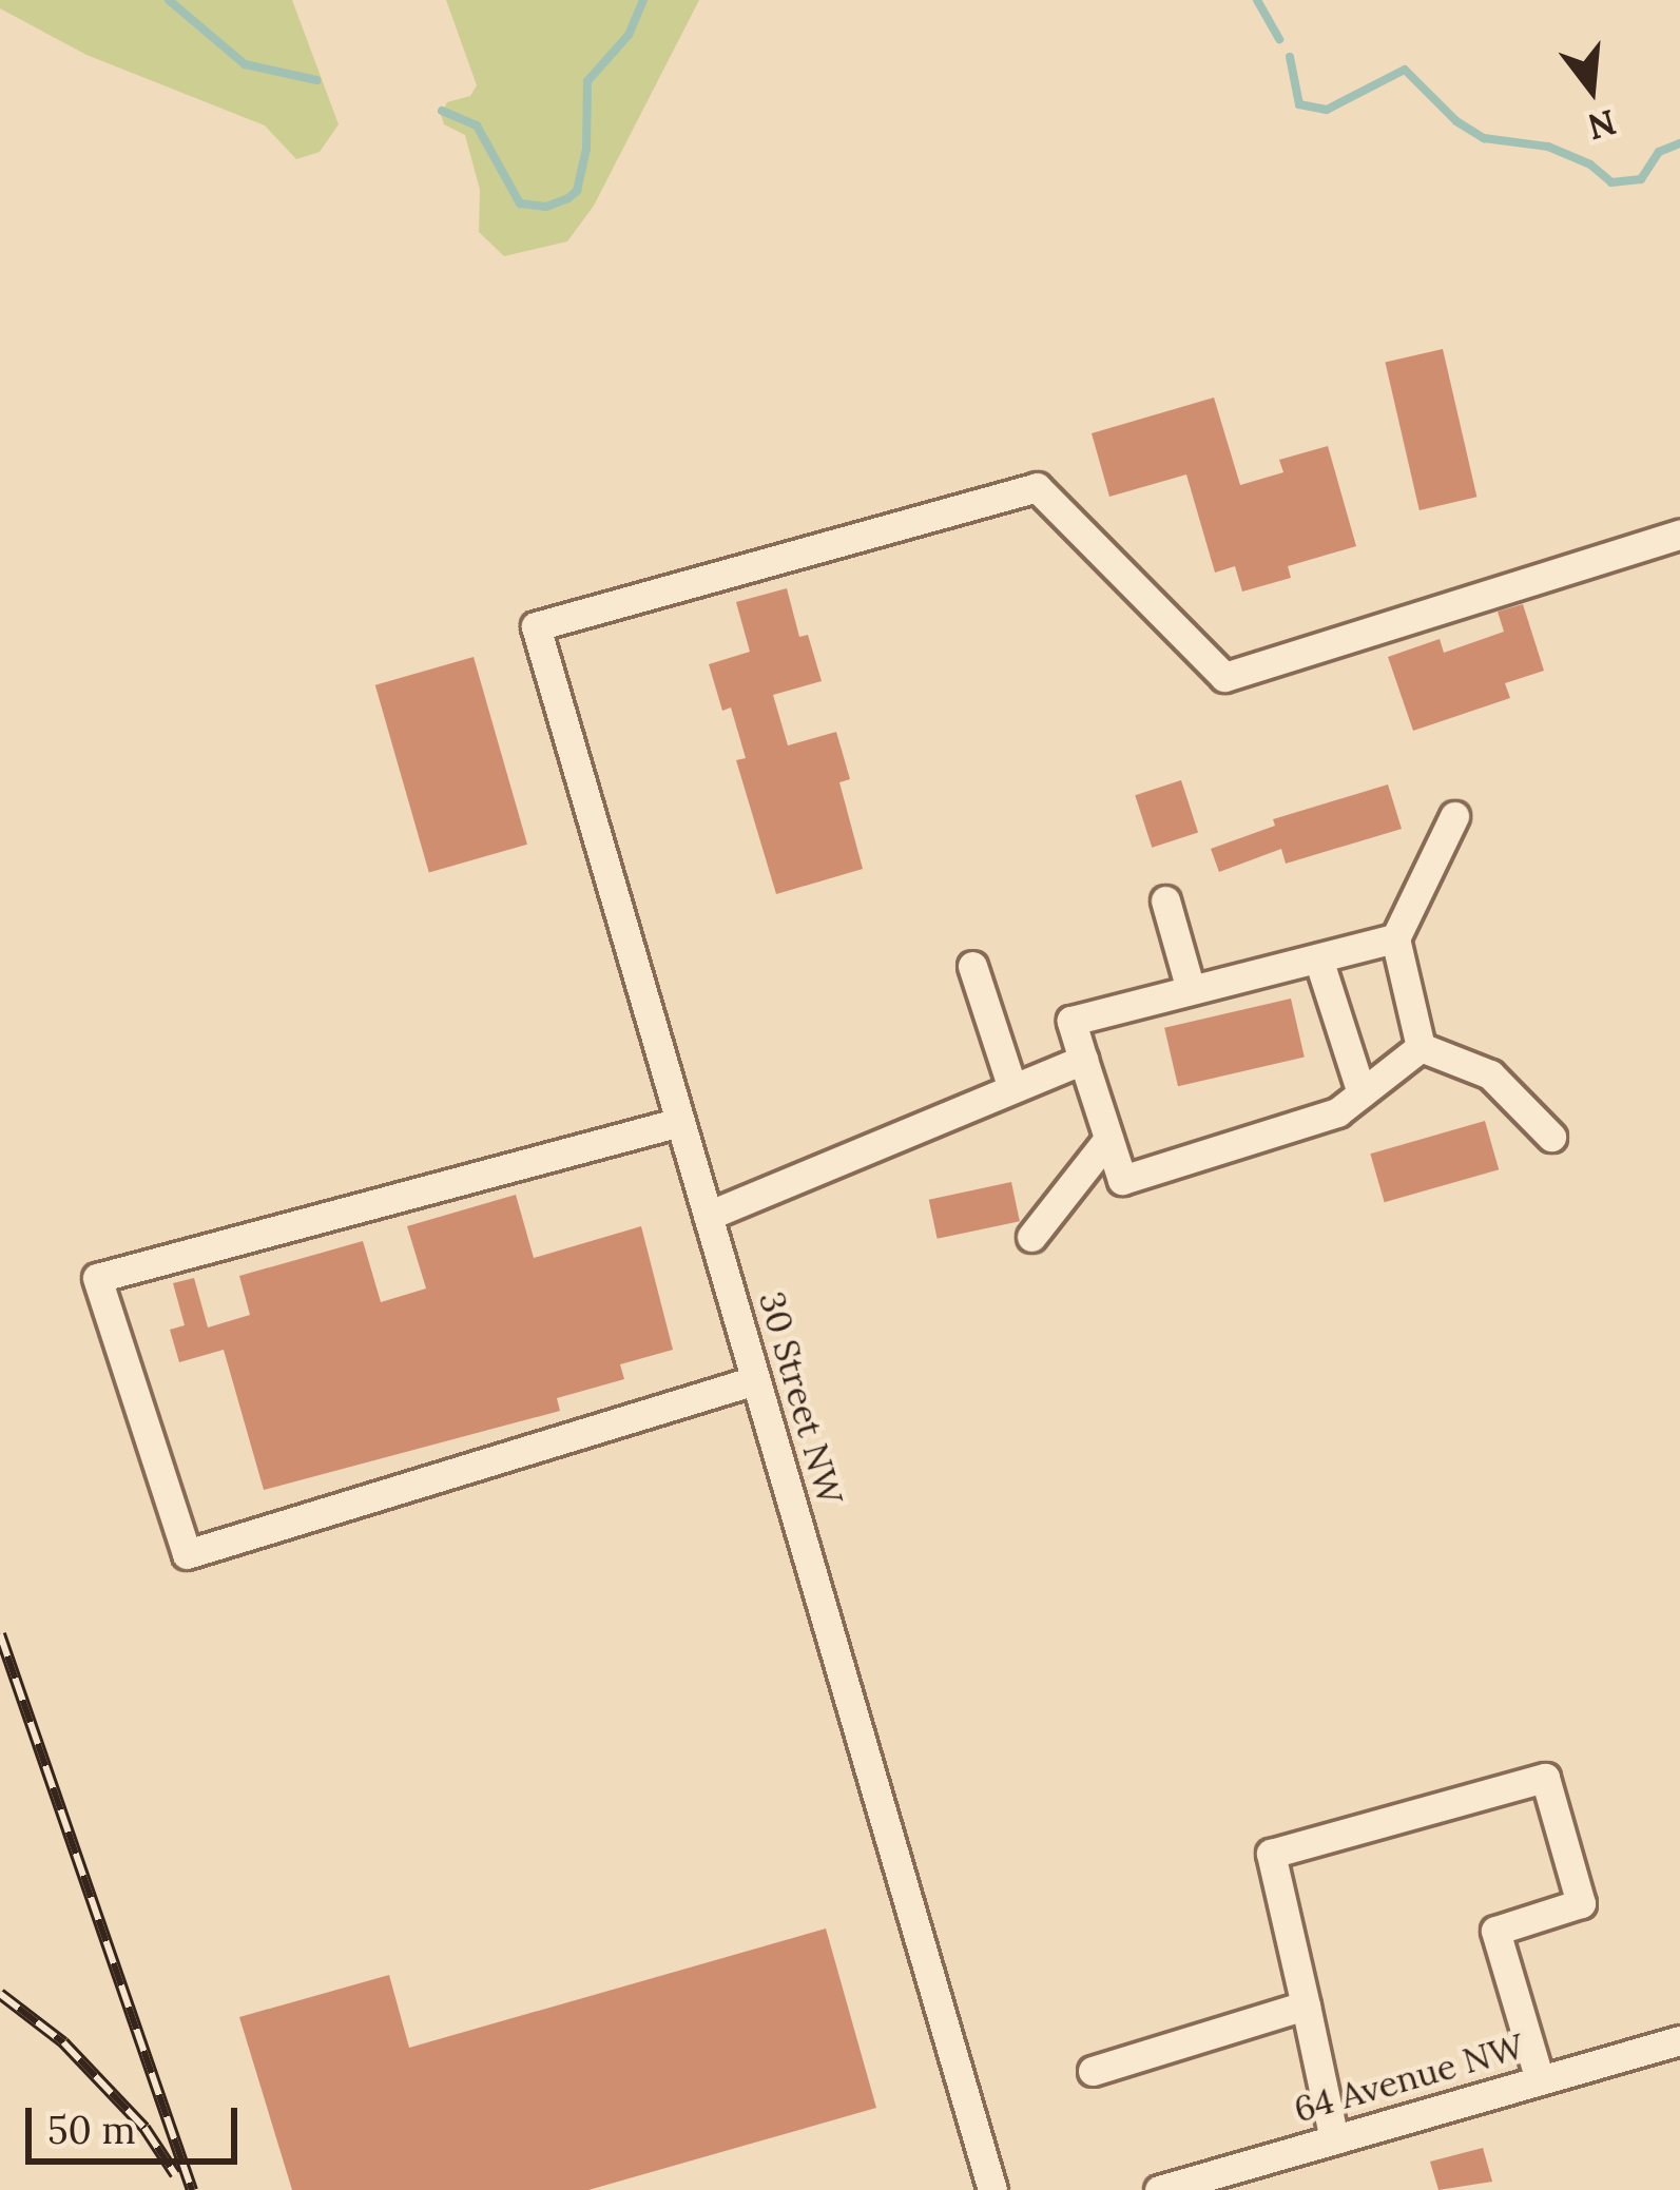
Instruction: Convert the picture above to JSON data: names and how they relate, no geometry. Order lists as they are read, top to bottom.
{
  "streets": {
    "street": ["30 Street NW", "64 Avenue NW"]
  },
  "scale_bar": "50 m",
  "north": "bottom"
}
